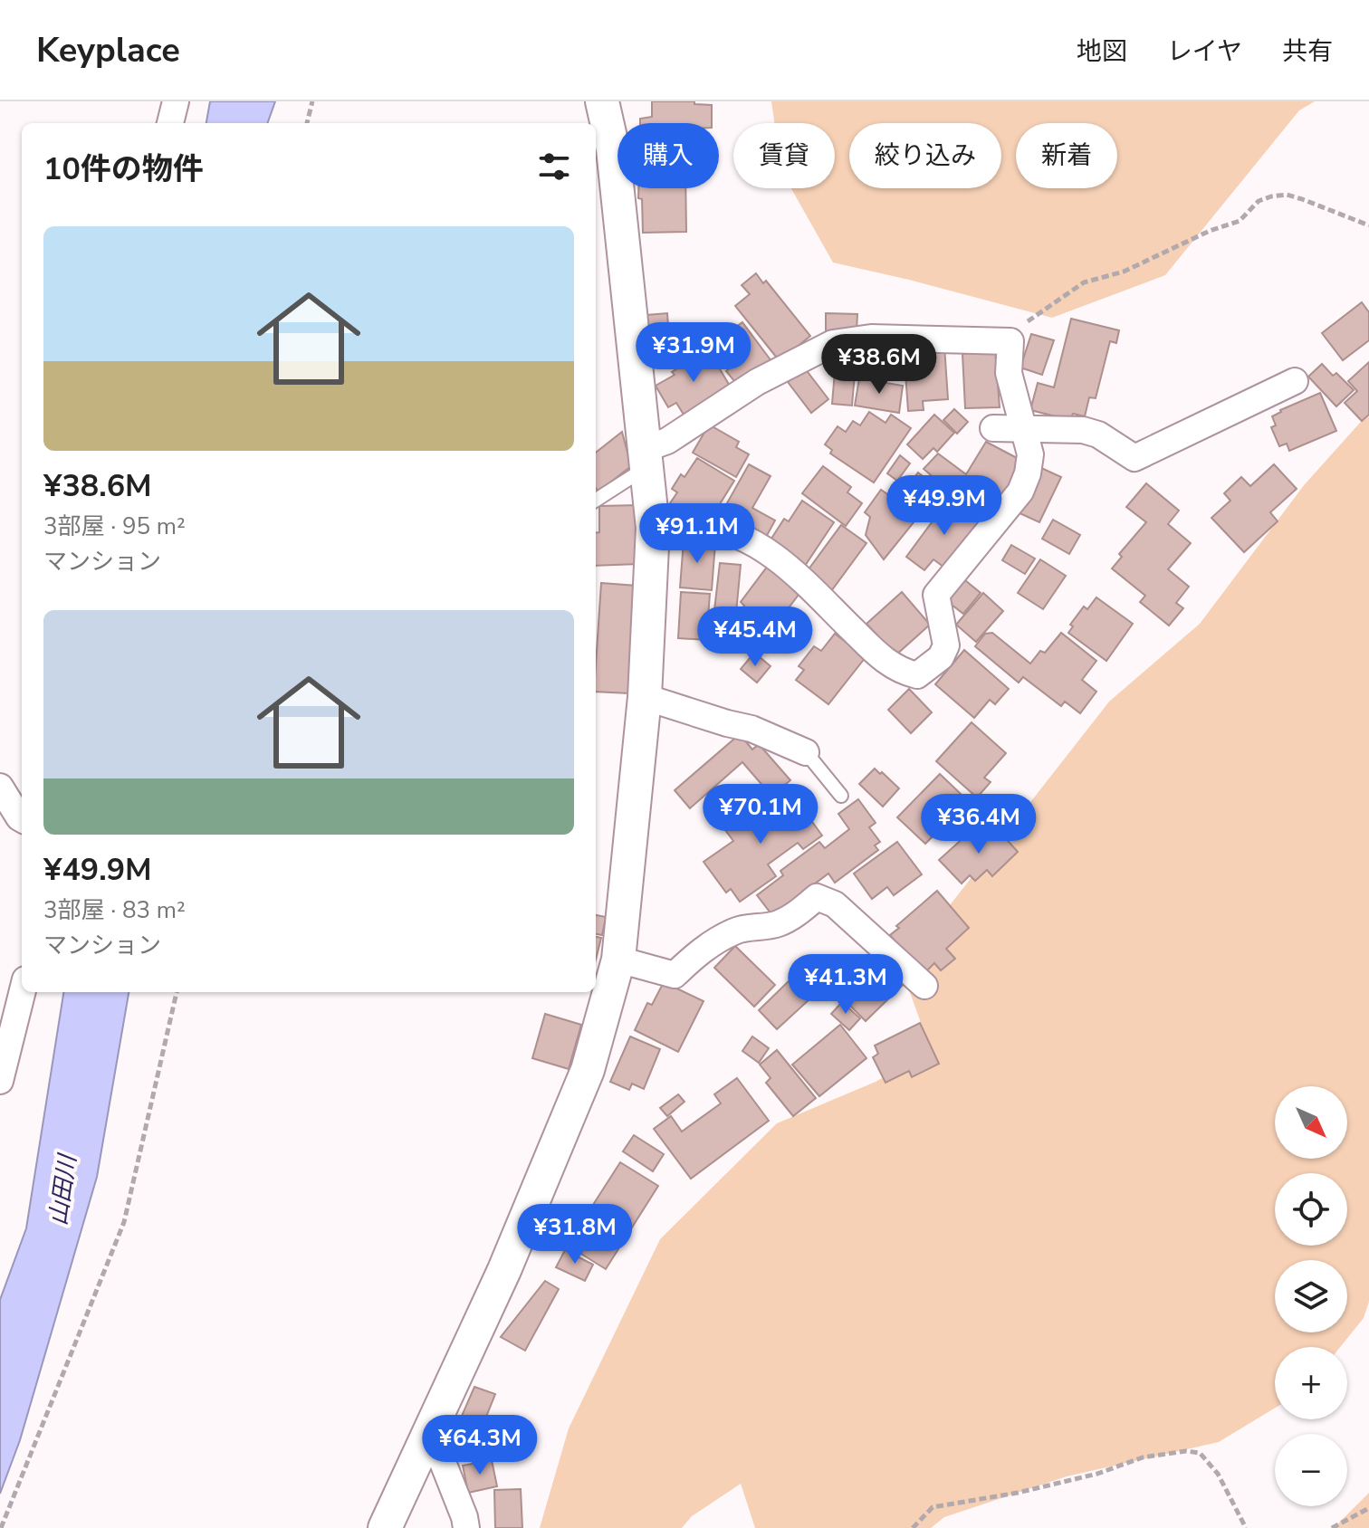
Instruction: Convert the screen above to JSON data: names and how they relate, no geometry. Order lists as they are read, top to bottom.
{
  "water": ["山田川"],
  "north": "bottom right",
  "page": {
    "header": "Keyplace",
    "nav": ["地図", "レイヤ", "共有"],
    "chip": [
      "購入",
      "賃貸",
      "絞り込み",
      "新着"
    ],
    "heading": "10件の物件",
    "list": [
      {
        "name": "¥38.6M",
        "note": "3部屋 · 95 m² · マンション"
      },
      {
        "name": "¥49.9M",
        "note": "3部屋 · 83 m² · マンション"
      }
    ],
    "price": [
      "¥31.9M",
      "¥38.6M",
      "¥49.9M",
      "¥91.1M",
      "¥45.4M",
      "¥70.1M",
      "¥36.4M",
      "¥41.3M",
      "¥31.8M",
      "¥64.3M"
    ],
    "map_buttons": ["+", "−"]
  }
}
